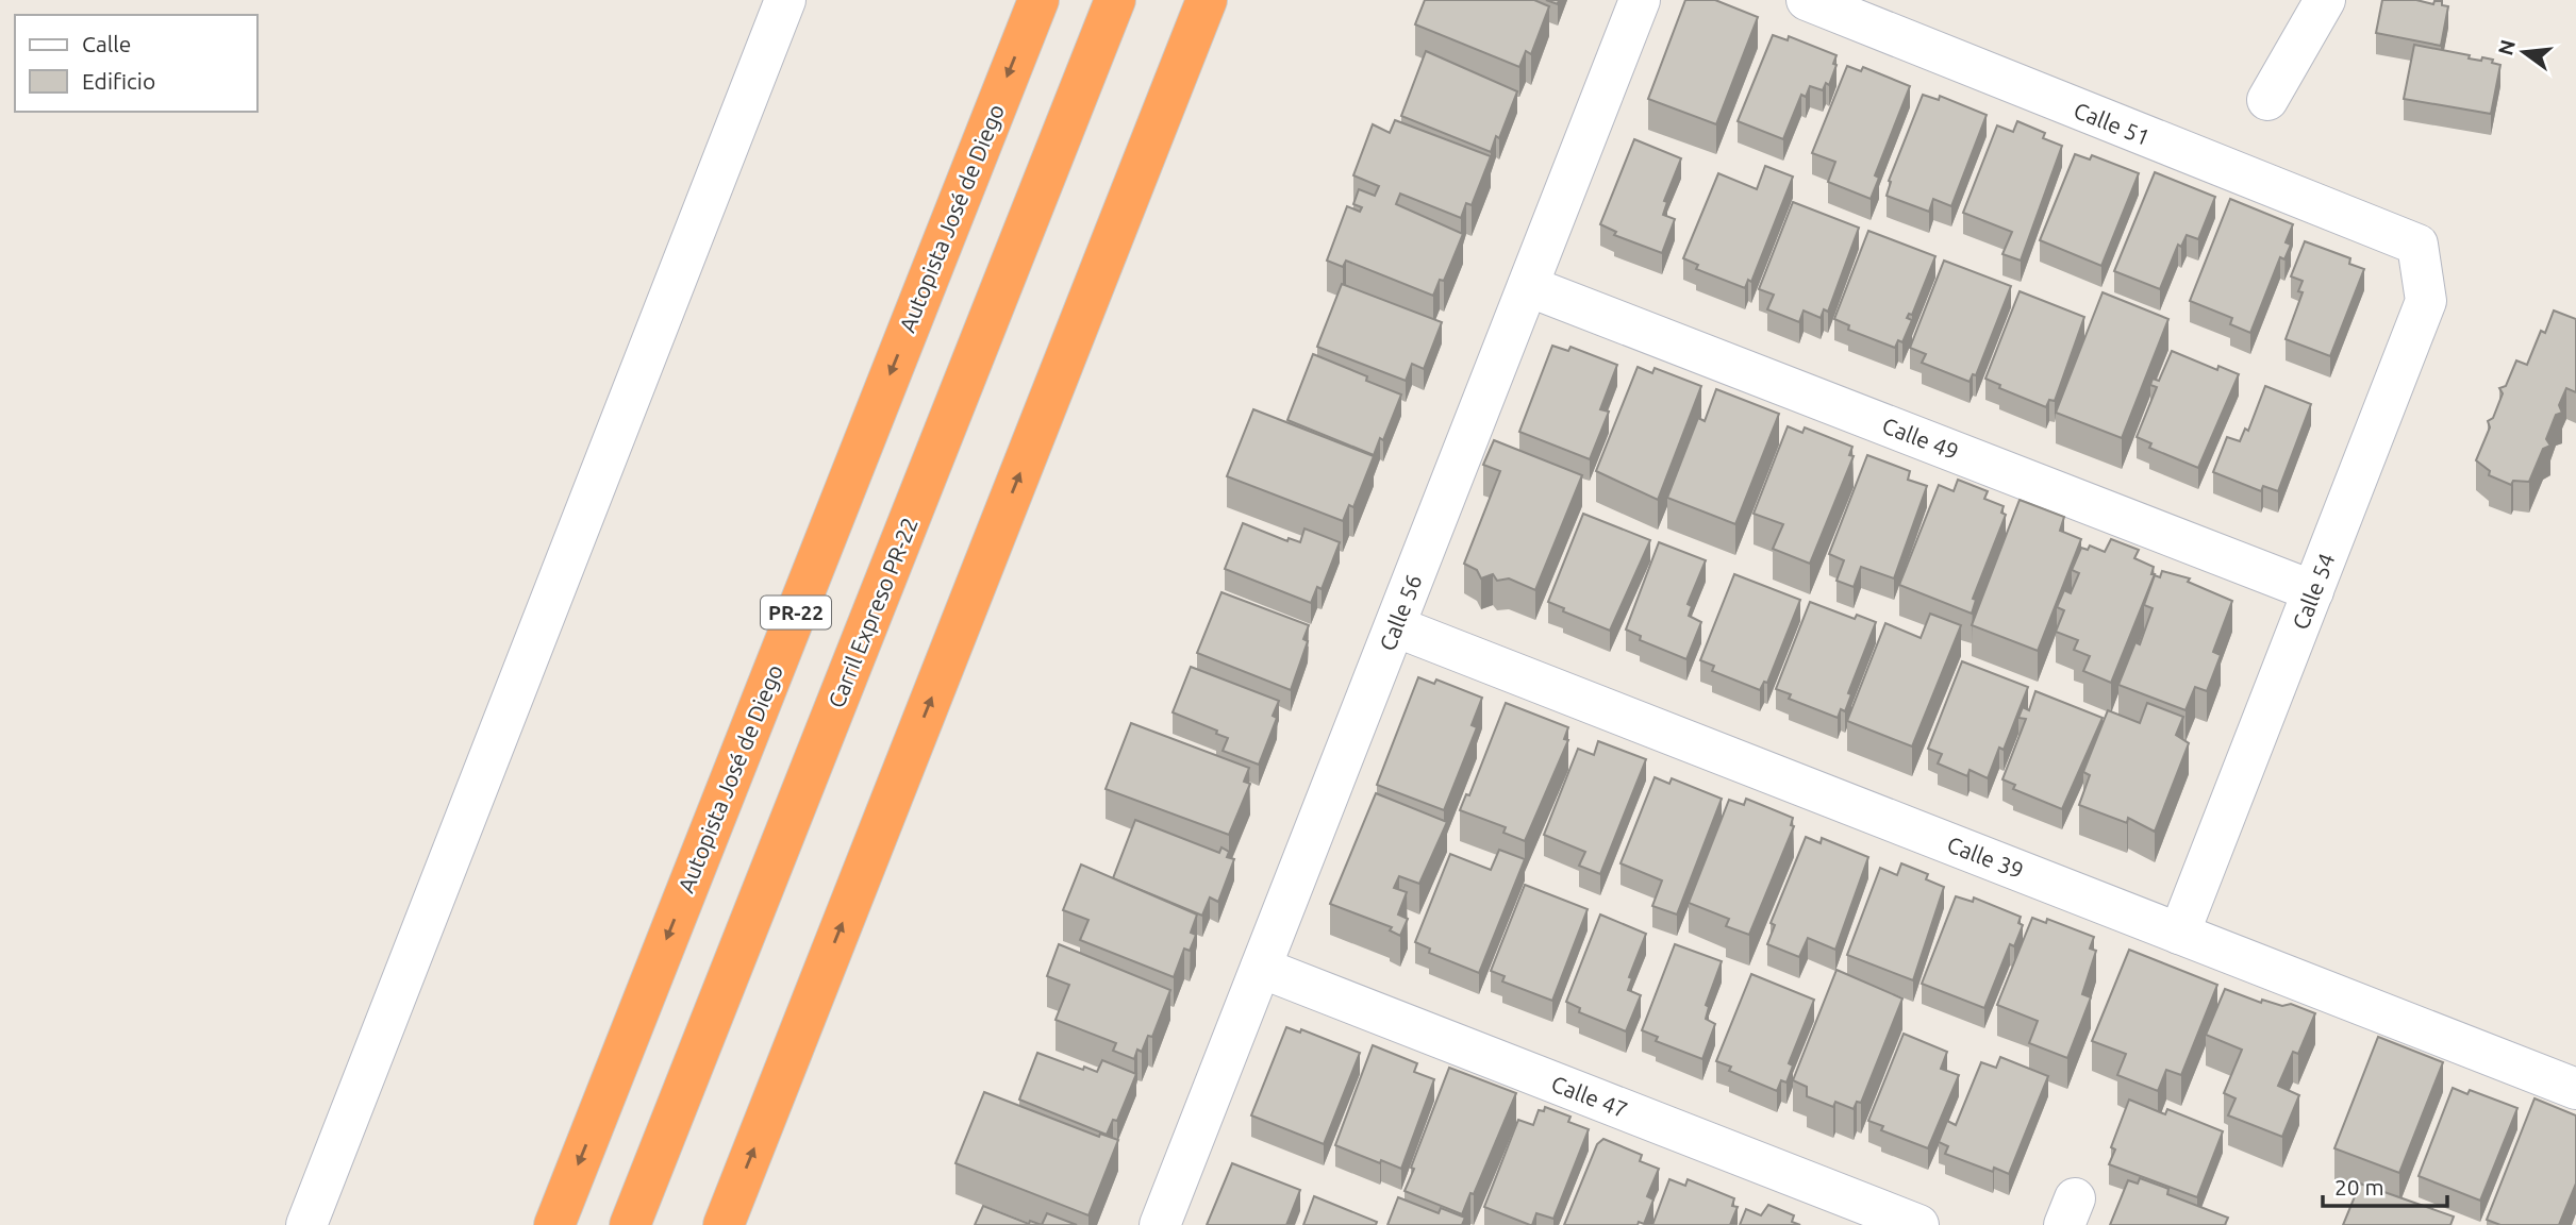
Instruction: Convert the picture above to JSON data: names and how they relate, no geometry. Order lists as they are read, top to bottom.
{
  "streets": {
    "highway": ["Autopista José de Diego", "PR-22", "Carril Expreso PR-22"],
    "street": [
      "Calle 51",
      "Calle 49",
      "Calle 54",
      "Calle 56",
      "Calle 39",
      "Calle 47"
    ]
  },
  "crossings": [
    ["Calle 51", "Calle 54"],
    ["Calle 49", "Calle 54"],
    ["Calle 49", "Calle 56"],
    ["Calle 54", "Calle 39"],
    ["Calle 56", "Calle 39"],
    ["Calle 56", "Calle 47"]
  ],
  "legend": ["Calle", "Edificio"],
  "scale_bar": "20 m",
  "north": "left"
}
